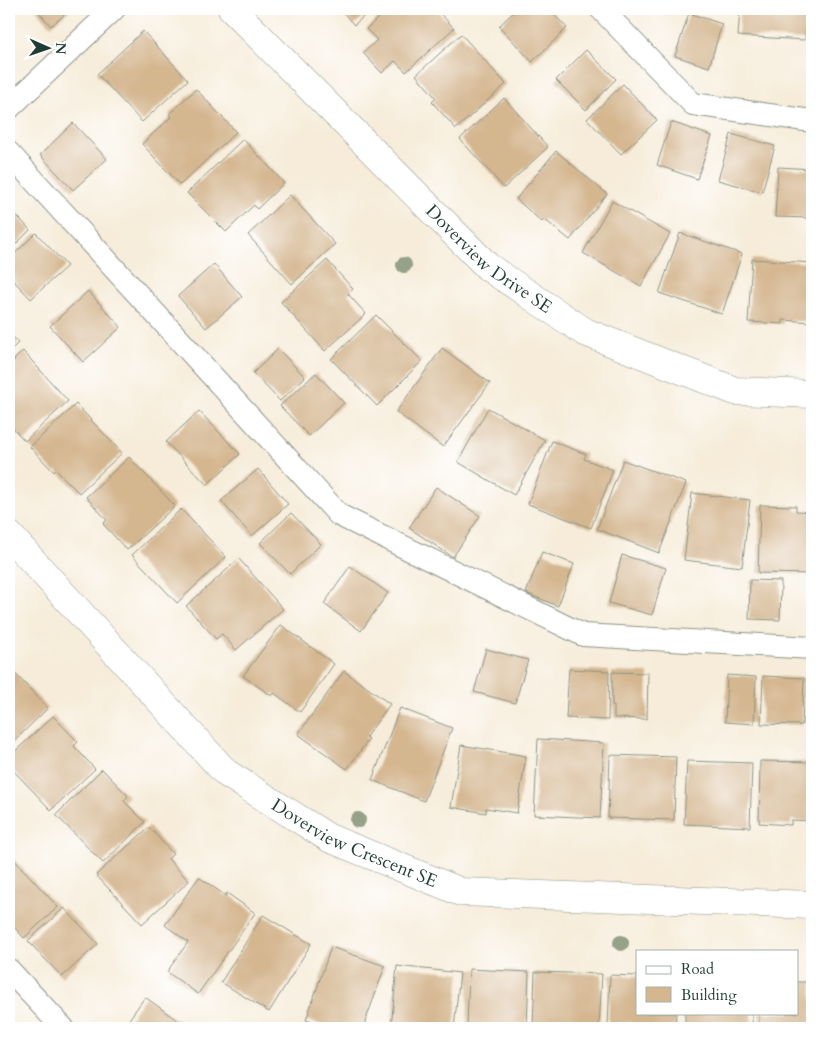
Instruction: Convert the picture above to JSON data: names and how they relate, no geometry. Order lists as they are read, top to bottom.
{
  "streets": {
    "street": ["Doverview Drive SE", "Doverview Crescent SE"]
  },
  "legend": ["Road", "Building"],
  "north": "right"
}
